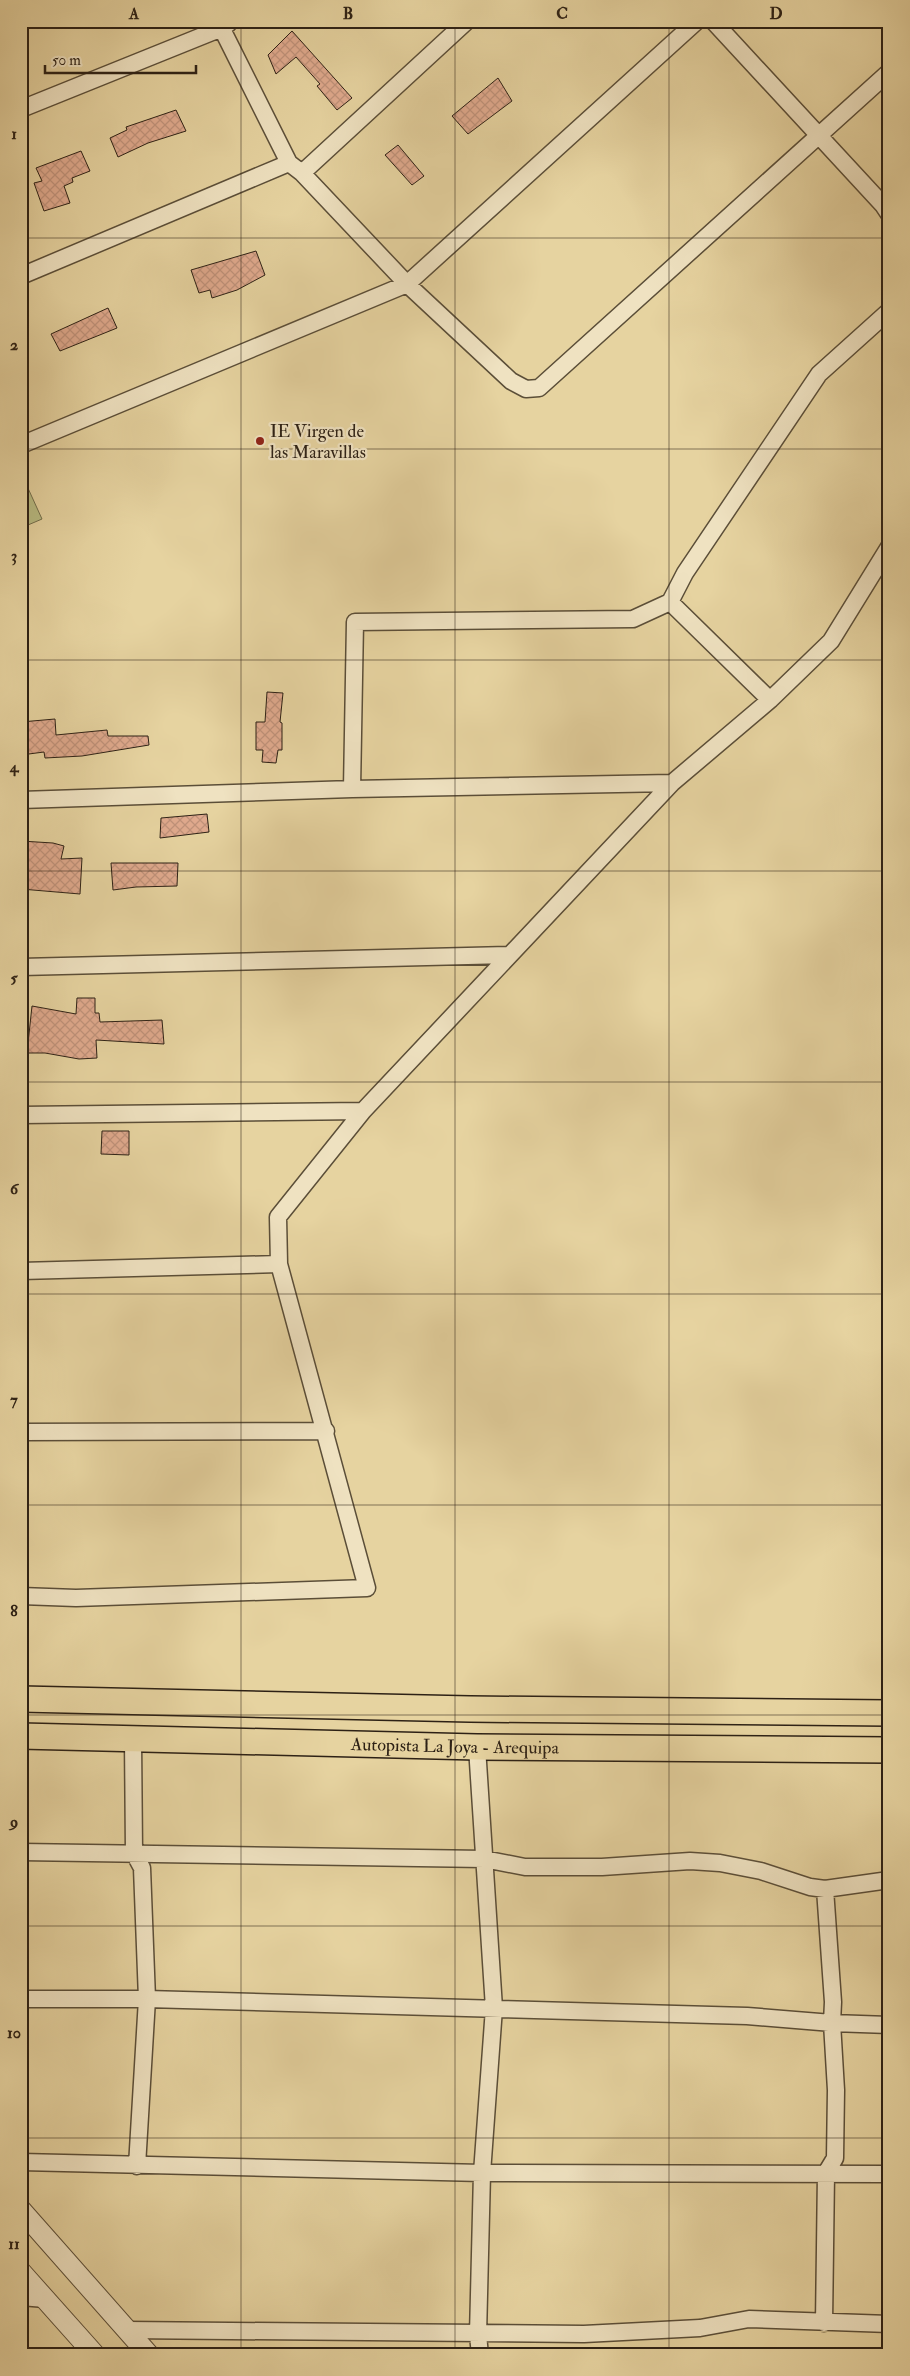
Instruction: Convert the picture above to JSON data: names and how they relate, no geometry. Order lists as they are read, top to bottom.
{
  "streets": {
    "main road": ["Autopista La Joya - Arequipa"]
  },
  "places": ["IE Virgen de las Maravillas"],
  "scale_bar": "50 m",
  "grid": {
    "columns": [
      "A",
      "B",
      "C",
      "D"
    ],
    "rows": [
      "1",
      "2",
      "3",
      "4",
      "5",
      "6",
      "7",
      "8",
      "9",
      "10",
      "11"
    ]
  }
}
